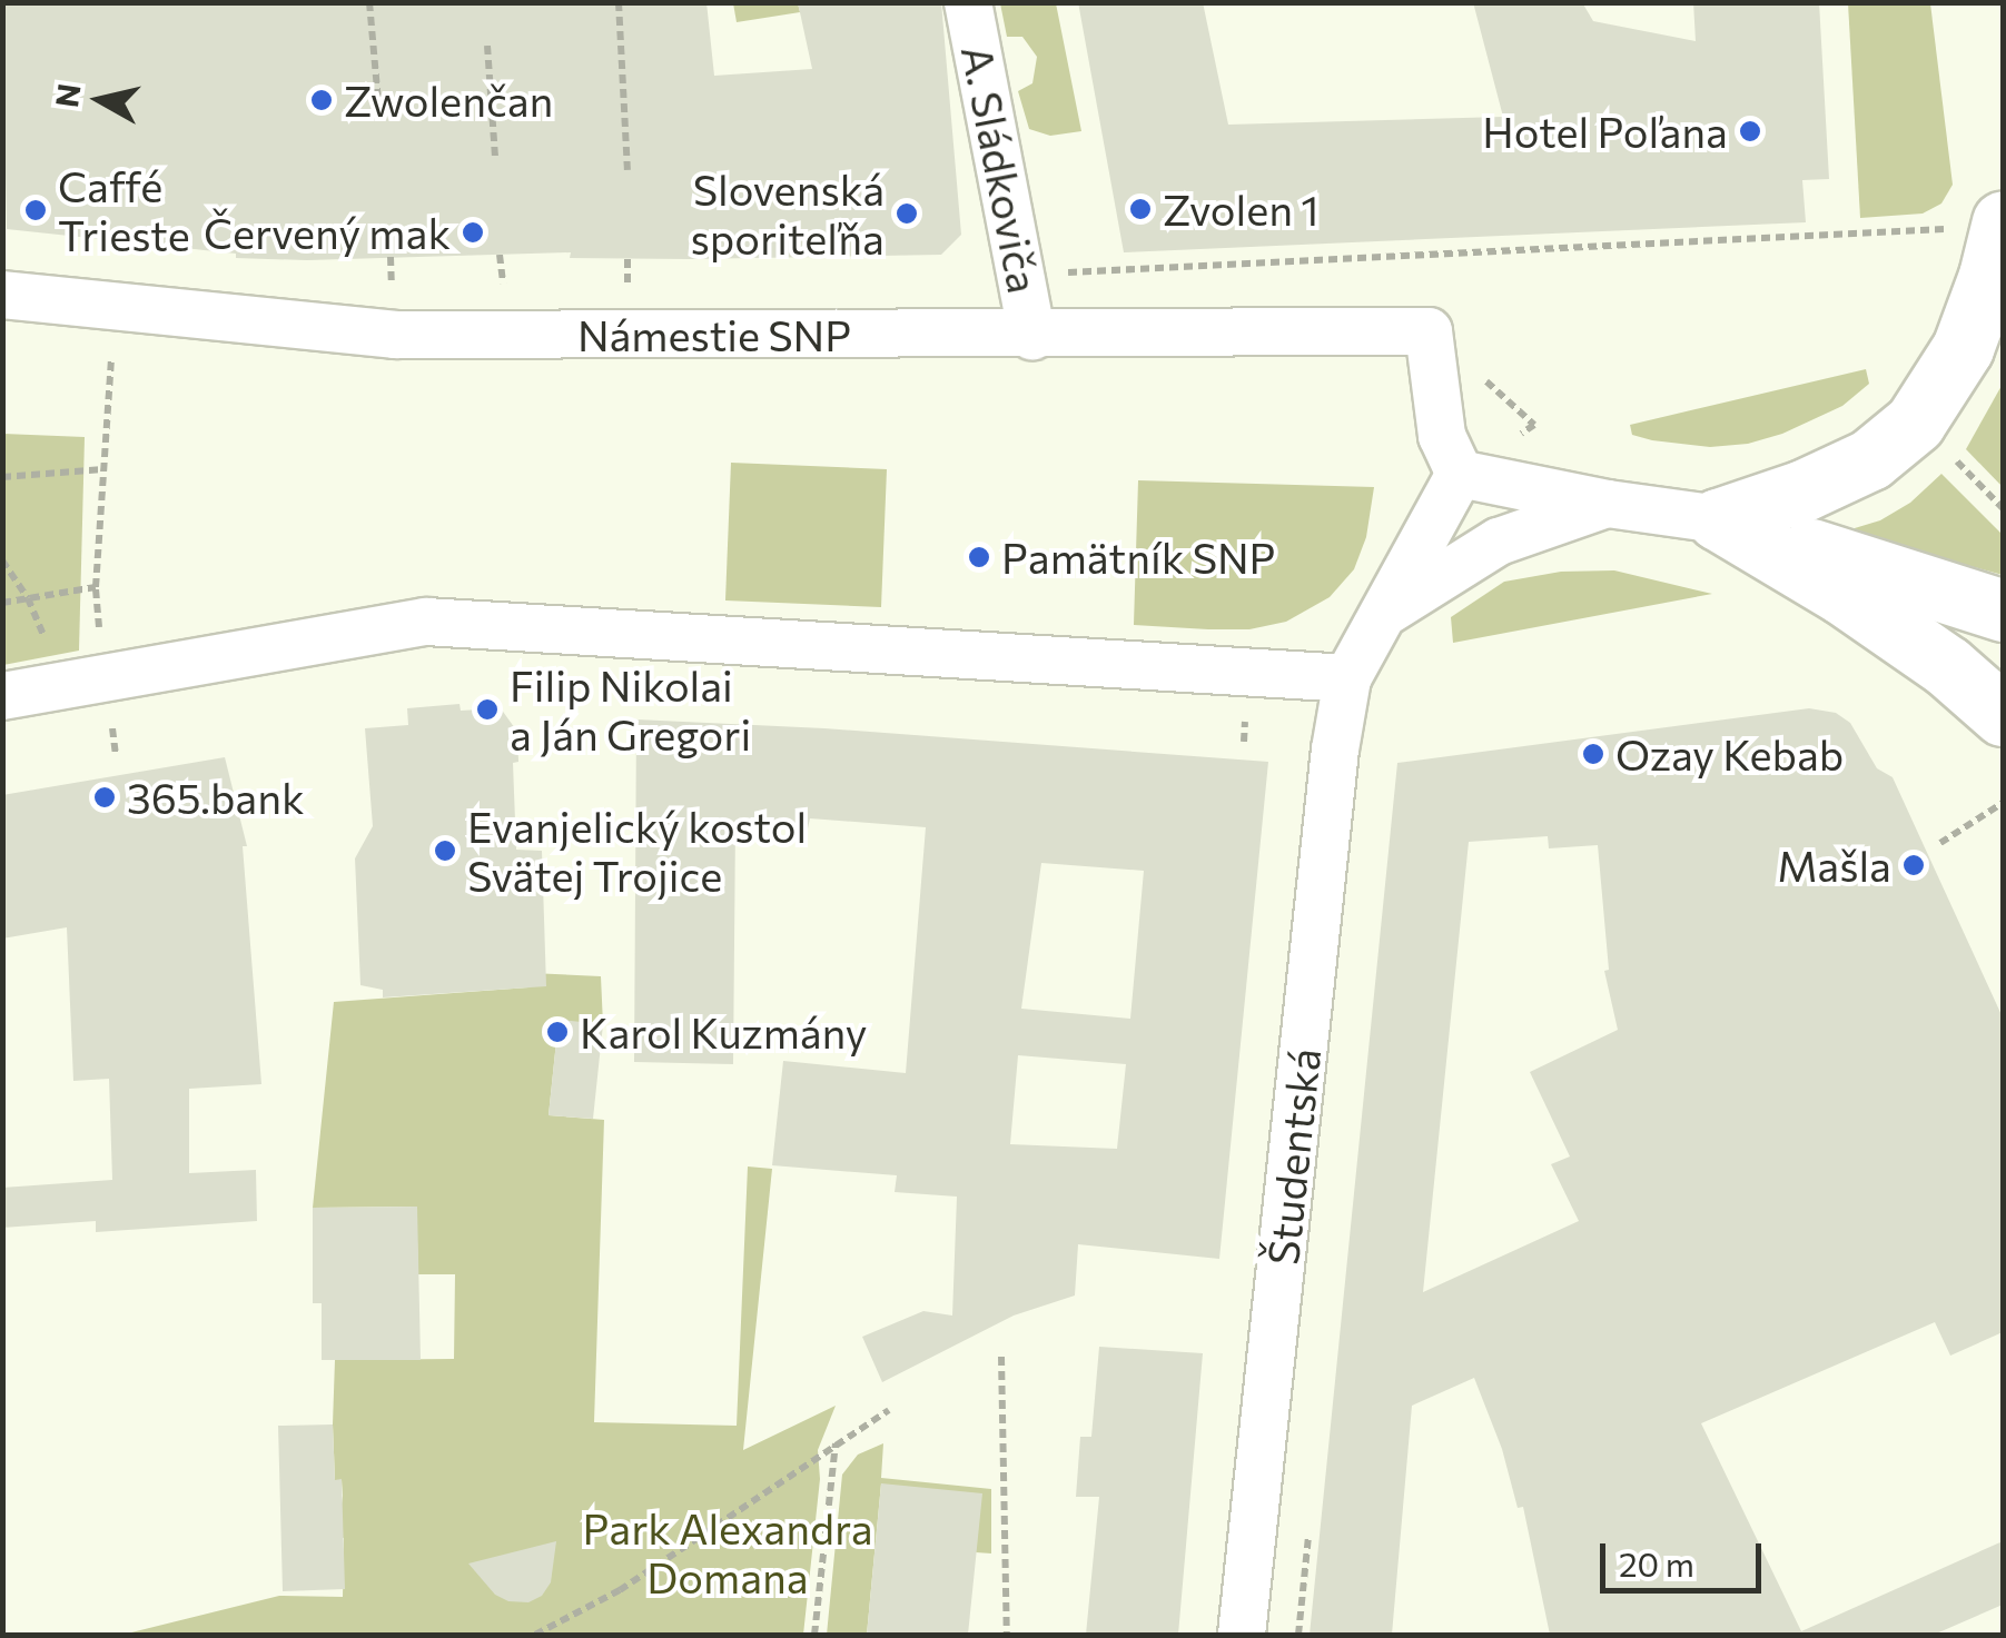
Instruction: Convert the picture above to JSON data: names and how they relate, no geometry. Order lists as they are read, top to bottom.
{
  "streets": {
    "street": ["A. Sládkoviča", "Námestie SNP", "Študentská"]
  },
  "crossings": [
    ["A. Sládkoviča", "Námestie SNP"]
  ],
  "parks": ["Park Alexandra Domana"],
  "places": [
    "Zwolenčan",
    "Hotel Poľana",
    "Zvolen 1",
    "Caffé Trieste",
    "Slovenská sporiteľňa",
    "Červený mak",
    "Pamätník SNP",
    "Filip Nikolai a Ján Gregori",
    "Ozay Kebab",
    "365.bank",
    "Evanjelický kostol Svätej Trojice",
    "Mašla",
    "Karol Kuzmány"
  ],
  "scale_bar": "20 m",
  "north": "left"
}
